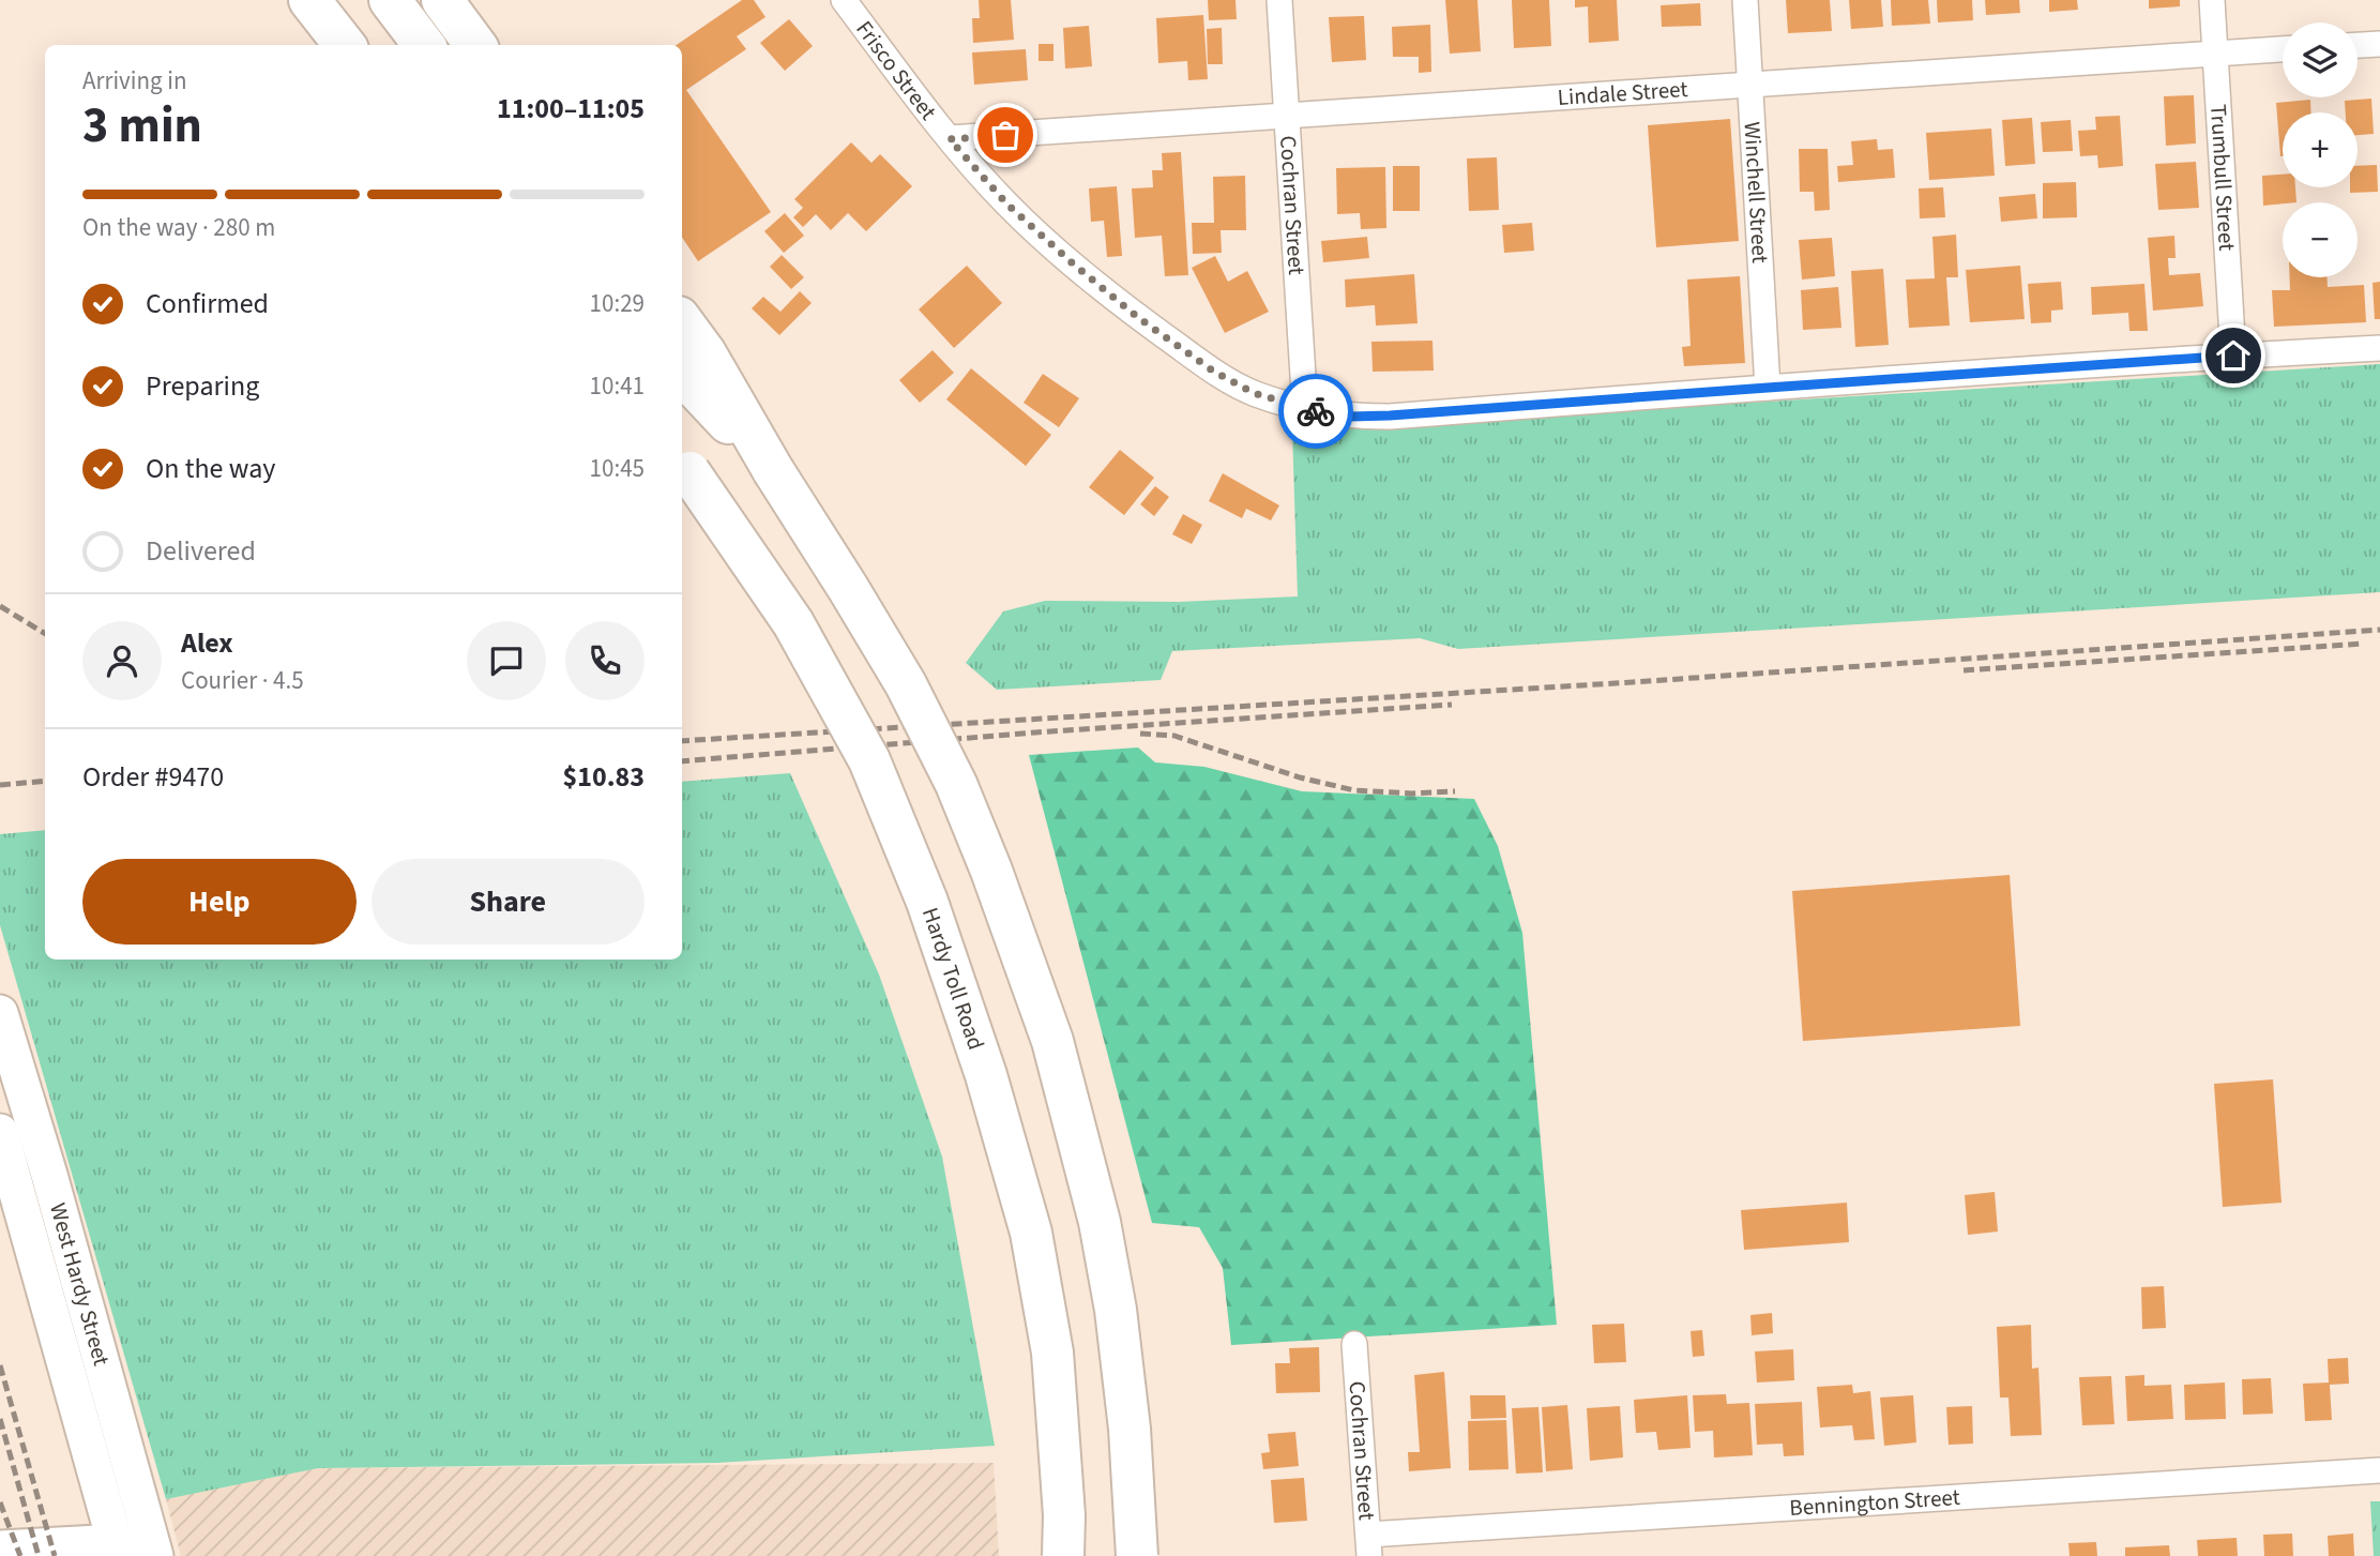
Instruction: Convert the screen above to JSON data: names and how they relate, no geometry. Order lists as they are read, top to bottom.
{
  "streets": {
    "highway": ["Hardy Toll Road"],
    "main road": ["West Hardy Street"],
    "street": [
      "Frisco Street",
      "Lindale Street",
      "Trumbull Street",
      "Winchell Street",
      "Cochran Street",
      "Bennington Street"
    ]
  },
  "crossings": [
    ["Frisco Street", "Lindale Street"],
    ["Frisco Street", "Trumbull Street"],
    ["Frisco Street", "Winchell Street"],
    ["Frisco Street", "Cochran Street"],
    ["Lindale Street", "Trumbull Street"],
    ["Lindale Street", "Winchell Street"],
    ["Lindale Street", "Cochran Street"],
    ["Cochran Street", "Bennington Street"]
  ],
  "page": {
    "map_buttons": ["+", "−"],
    "heading": ["3 min", "Arriving in", "11:00–11:05"],
    "panel": [
      "Alex",
      "Courier · 4.5",
      "Order #9470",
      "$10.83"
    ],
    "bar": "On the way · 280 m",
    "list": [
      ["Confirmed", "10:29"],
      ["Preparing", "10:41"],
      ["On the way", "10:45"],
      "Delivered"
    ],
    "buttons": ["Help", "Share"]
  }
}
